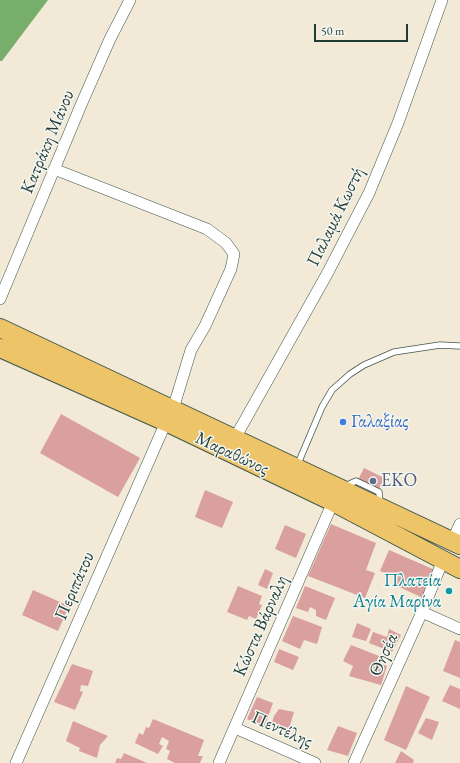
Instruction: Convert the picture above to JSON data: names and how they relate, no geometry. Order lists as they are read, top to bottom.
{
  "streets": {
    "main road": ["Μαραθώνος"],
    "street": [
      "Κατράκη Μάνου",
      "Παλαμά Κωστή",
      "Περιπάτου",
      "Κώστα Βάρναλη",
      "Θησέα",
      "Πεντέλης"
    ]
  },
  "crossings": [
    ["Κατράκη Μάνου", "Περιπάτου"],
    ["Παλαμά Κωστή", "Μαραθώνος"],
    ["Μαραθώνος", "Περιπάτου"],
    ["Μαραθώνος", "Κώστα Βάρναλη"],
    ["Μαραθώνος", "Θησέα"],
    ["Κώστα Βάρναλη", "Πεντέλης"]
  ],
  "places": ["Γαλαξίας", "EKO", "Πλατεία Αγία Μαρίνα"],
  "scale_bar": "50 m"
}
